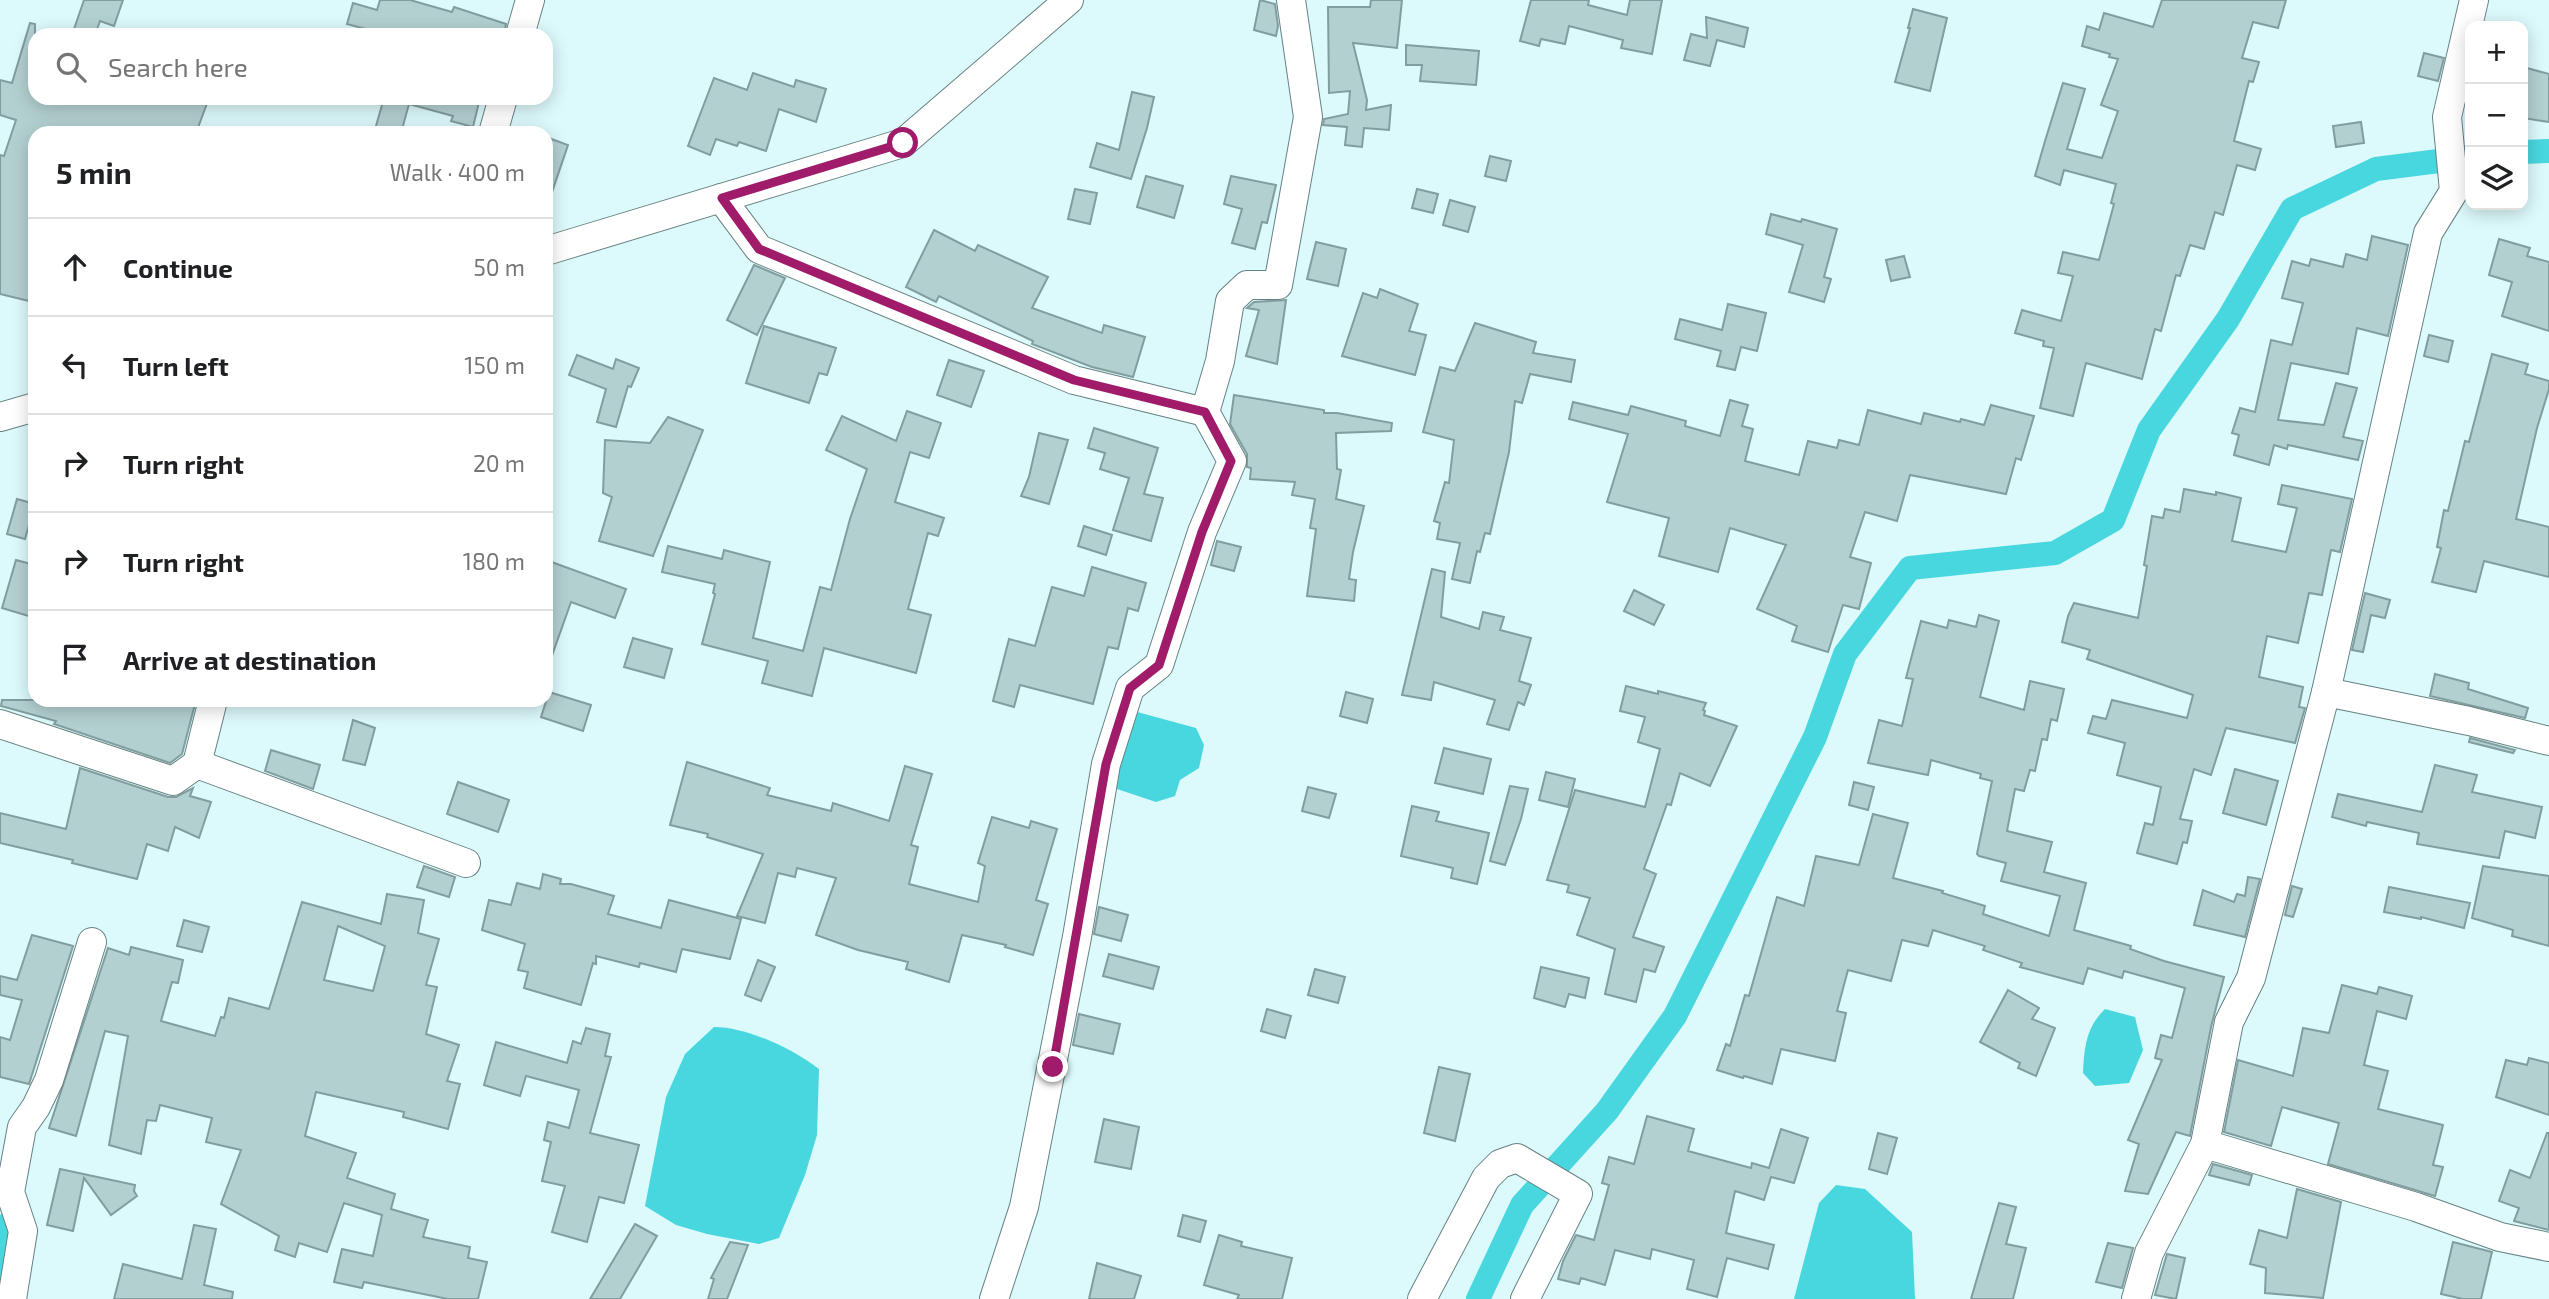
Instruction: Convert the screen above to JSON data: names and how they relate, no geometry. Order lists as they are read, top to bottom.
{
  "page": {
    "map_buttons": ["+", "−"],
    "search": "Search here",
    "heading": ["5 min", "Walk · 400 m"],
    "list": [
      ["Continue", "50 m"],
      ["Turn left", "150 m"],
      ["Turn right", "20 m"],
      ["Turn right", "180 m"],
      "Arrive at destination"
    ]
  }
}
